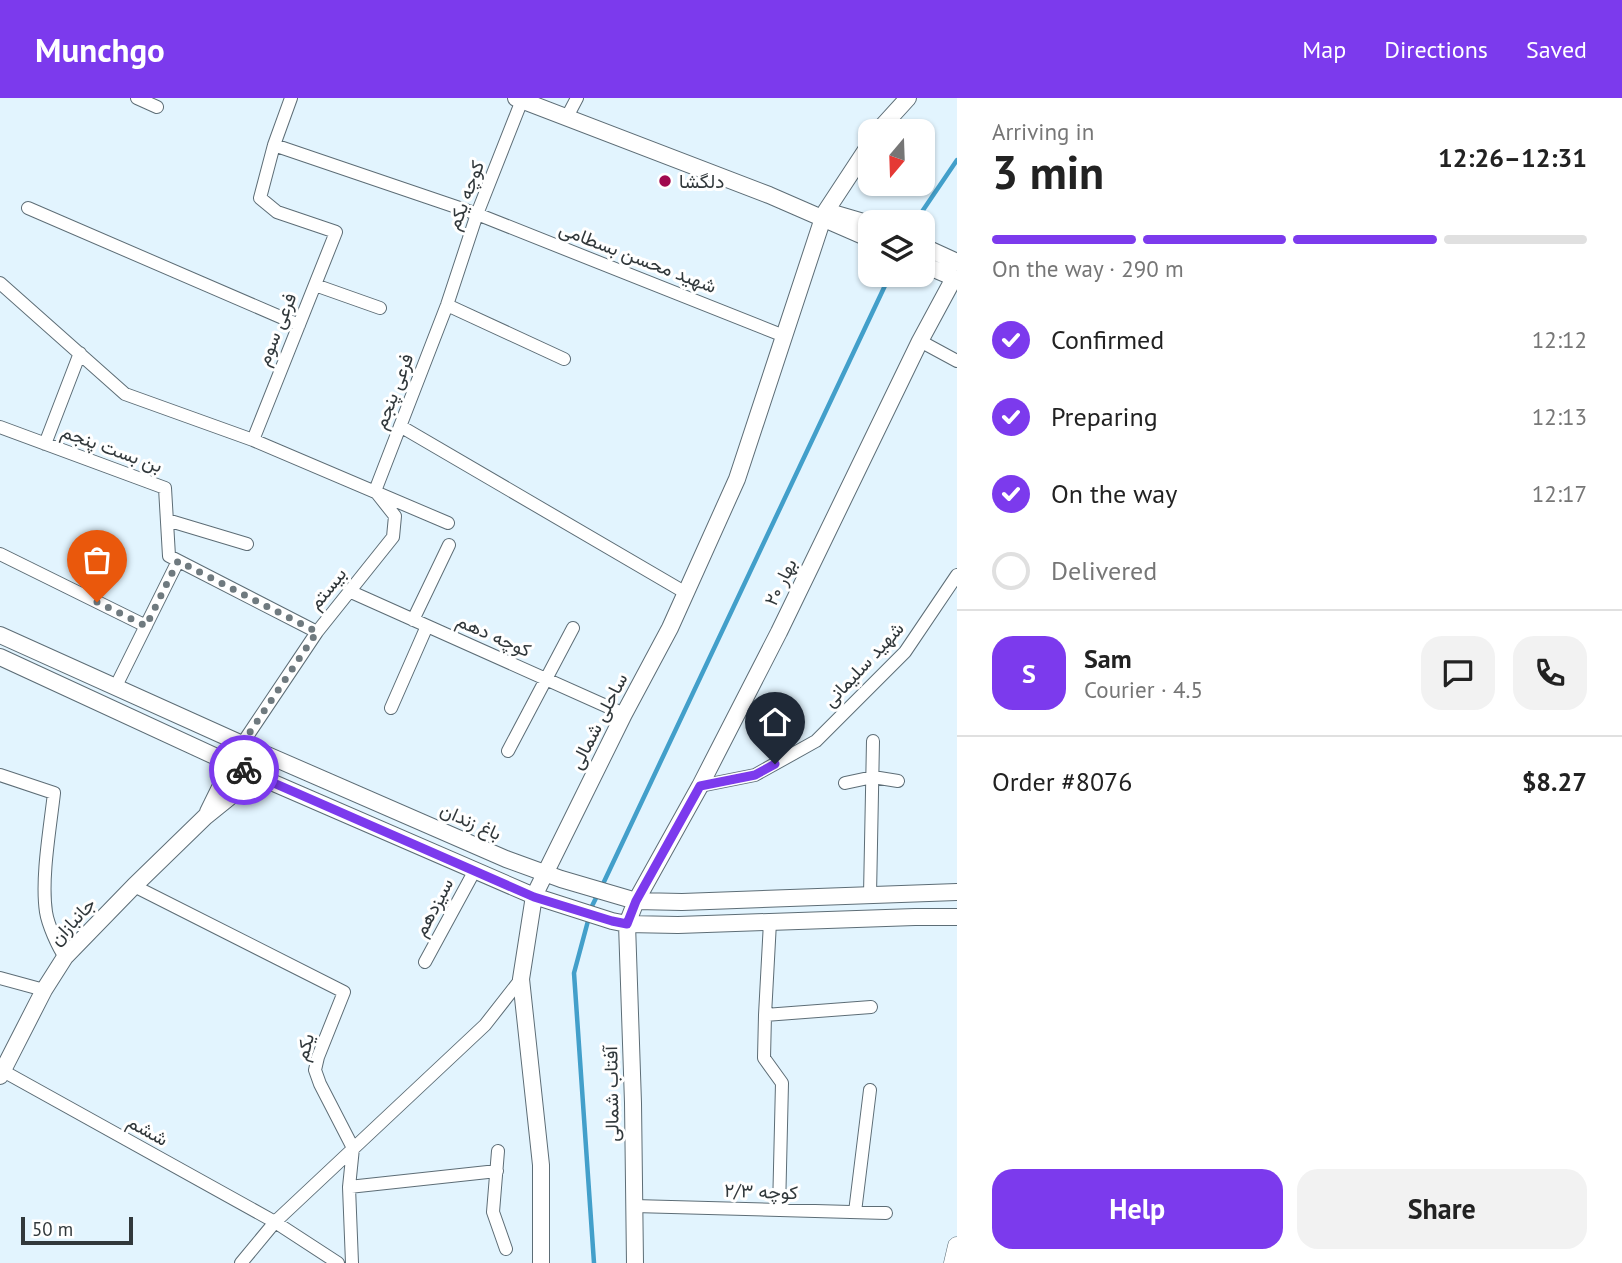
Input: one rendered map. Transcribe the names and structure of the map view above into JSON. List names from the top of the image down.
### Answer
{
  "streets": {
    "street": [
      "کوچه یکم",
      "شهید محسن بسطامی",
      "فرعی سوم",
      "فرعی پنجم",
      "بن بست پنجم",
      "بهار ۲۰",
      "بیستم",
      "کوچه دهم",
      "شهید سلیمانی",
      "ساحلی شمالی",
      "باغ زندان",
      "سیزدهم",
      "جانبازان",
      "یکم",
      "آفتاب شمالی",
      "ششم",
      "کوچه ۲/۳"
    ]
  },
  "crossings": [
    ["کوچه یکم", "شهید محسن بسطامی"],
    ["کوچه یکم", "فرعی پنجم"],
    ["شهید محسن بسطامی", "فرعی سوم"],
    ["شهید محسن بسطامی", "ساحلی شمالی"],
    ["فرعی پنجم", "بیستم"],
    ["بهار ۲۰", "شهید سلیمانی"],
    ["بهار ۲۰", "باغ زندان"],
    ["بهار ۲۰", "آفتاب شمالی"],
    ["بیستم", "کوچه دهم"],
    ["بیستم", "باغ زندان"],
    ["بیستم", "جانبازان"],
    ["کوچه دهم", "ساحلی شمالی"],
    ["ساحلی شمالی", "باغ زندان"],
    ["باغ زندان", "جانبازان"],
    ["جانبازان", "یکم"],
    ["جانبازان", "ششم"],
    ["آفتاب شمالی", "کوچه ۲/۳"]
  ],
  "places": ["دلگشا"],
  "scale_bar": "50 m",
  "north": "bottom",
  "page": {
    "header": "Munchgo",
    "nav": ["Map", "Directions", "Saved"],
    "heading": ["3 min", "Arriving in", "12:26–12:31"],
    "panel": [
      "Sam",
      "Courier · 4.5",
      "Order #8076",
      "$8.27"
    ],
    "bar": "On the way · 290 m",
    "list": [
      ["Confirmed", "12:12"],
      ["Preparing", "12:13"],
      ["On the way", "12:17"],
      "Delivered"
    ],
    "round": "S",
    "buttons": ["Help", "Share"],
    "scale": "50 m"
  }
}
